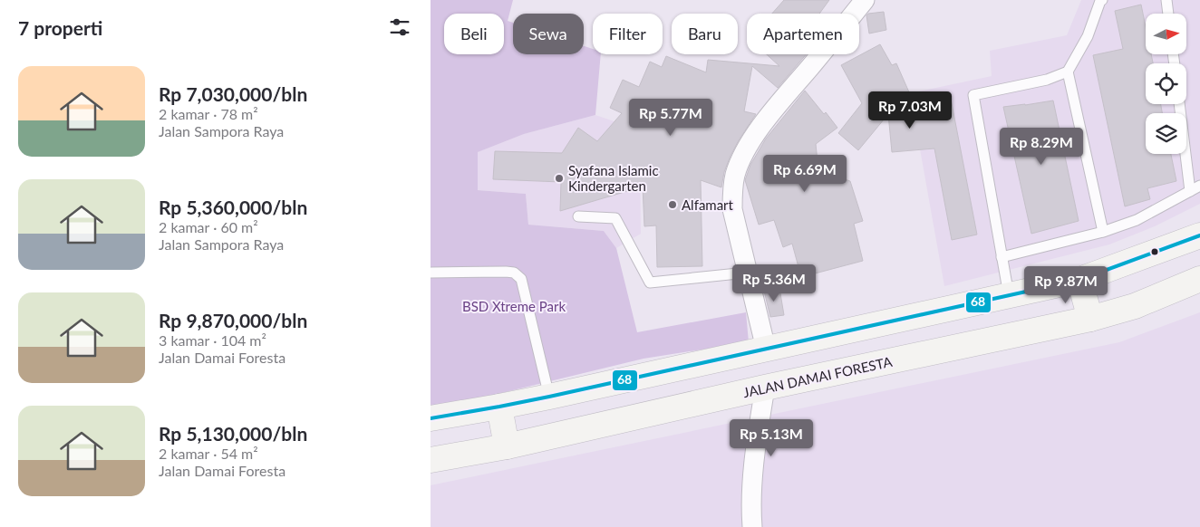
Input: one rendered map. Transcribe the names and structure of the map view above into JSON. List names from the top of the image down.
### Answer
{
  "streets": {
    "main road": ["JALAN DAMAI FORESTA"]
  },
  "parks": ["BSD Xtreme Park"],
  "places": ["Syafana Islamic Kindergarten", "Alfamart"],
  "lines": ["transit line 68"],
  "north": "right",
  "page": {
    "heading": "7 properti",
    "chip": [
      "Beli",
      "Sewa",
      "Filter",
      "Baru",
      "Apartemen"
    ],
    "list": [
      {
        "name": "Rp 7,030,000/bln",
        "note": "2 kamar · 78 m² · Jalan Sampora Raya"
      },
      {
        "name": "Rp 5,360,000/bln",
        "note": "2 kamar · 60 m² · Jalan Sampora Raya"
      },
      {
        "name": "Rp 9,870,000/bln",
        "note": "3 kamar · 104 m² · Jalan Damai Foresta"
      },
      {
        "name": "Rp 5,130,000/bln",
        "note": "2 kamar · 54 m² · Jalan Damai Foresta"
      }
    ],
    "price": [
      "Rp 7.03M",
      "Rp 5.77M",
      "Rp 8.29M",
      "Rp 6.69M",
      "Rp 5.36M",
      "Rp 9.87M",
      "Rp 5.13M"
    ]
  }
}
